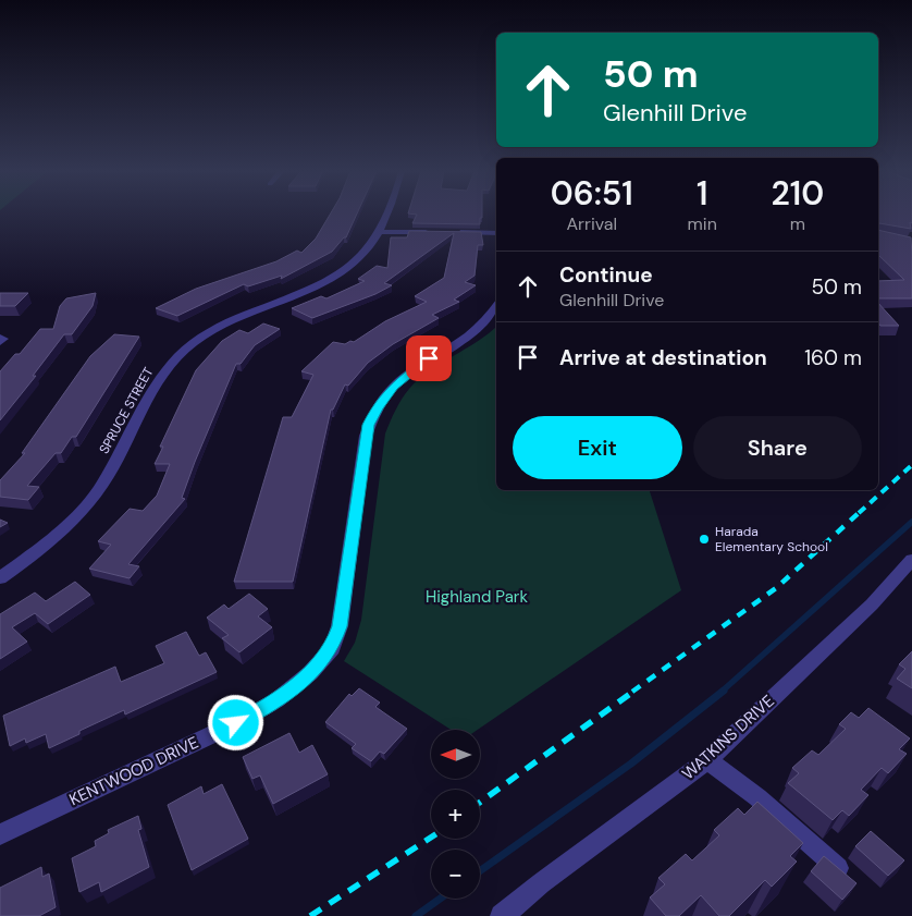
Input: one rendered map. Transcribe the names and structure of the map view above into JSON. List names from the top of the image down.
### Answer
{
  "streets": {
    "street": ["SPRUCE STREET", "WATKINS DRIVE", "KENTWOOD DRIVE"]
  },
  "parks": ["Highland Park"],
  "places": ["Harada Elementary School"],
  "north": "left",
  "page": {
    "turn": ["50 m", "Glenhill Drive"],
    "eta": [
      "06:51",
      "Arrival",
      "1",
      "min",
      "210",
      "m"
    ],
    "list": [
      {
        "name": "Continue",
        "note": "Glenhill Drive",
        "value": "50 m"
      },
      {
        "name": "Arrive at destination",
        "value": "160 m"
      }
    ],
    "buttons": ["Exit", "Share"],
    "map_buttons": ["+", "−"]
  }
}
